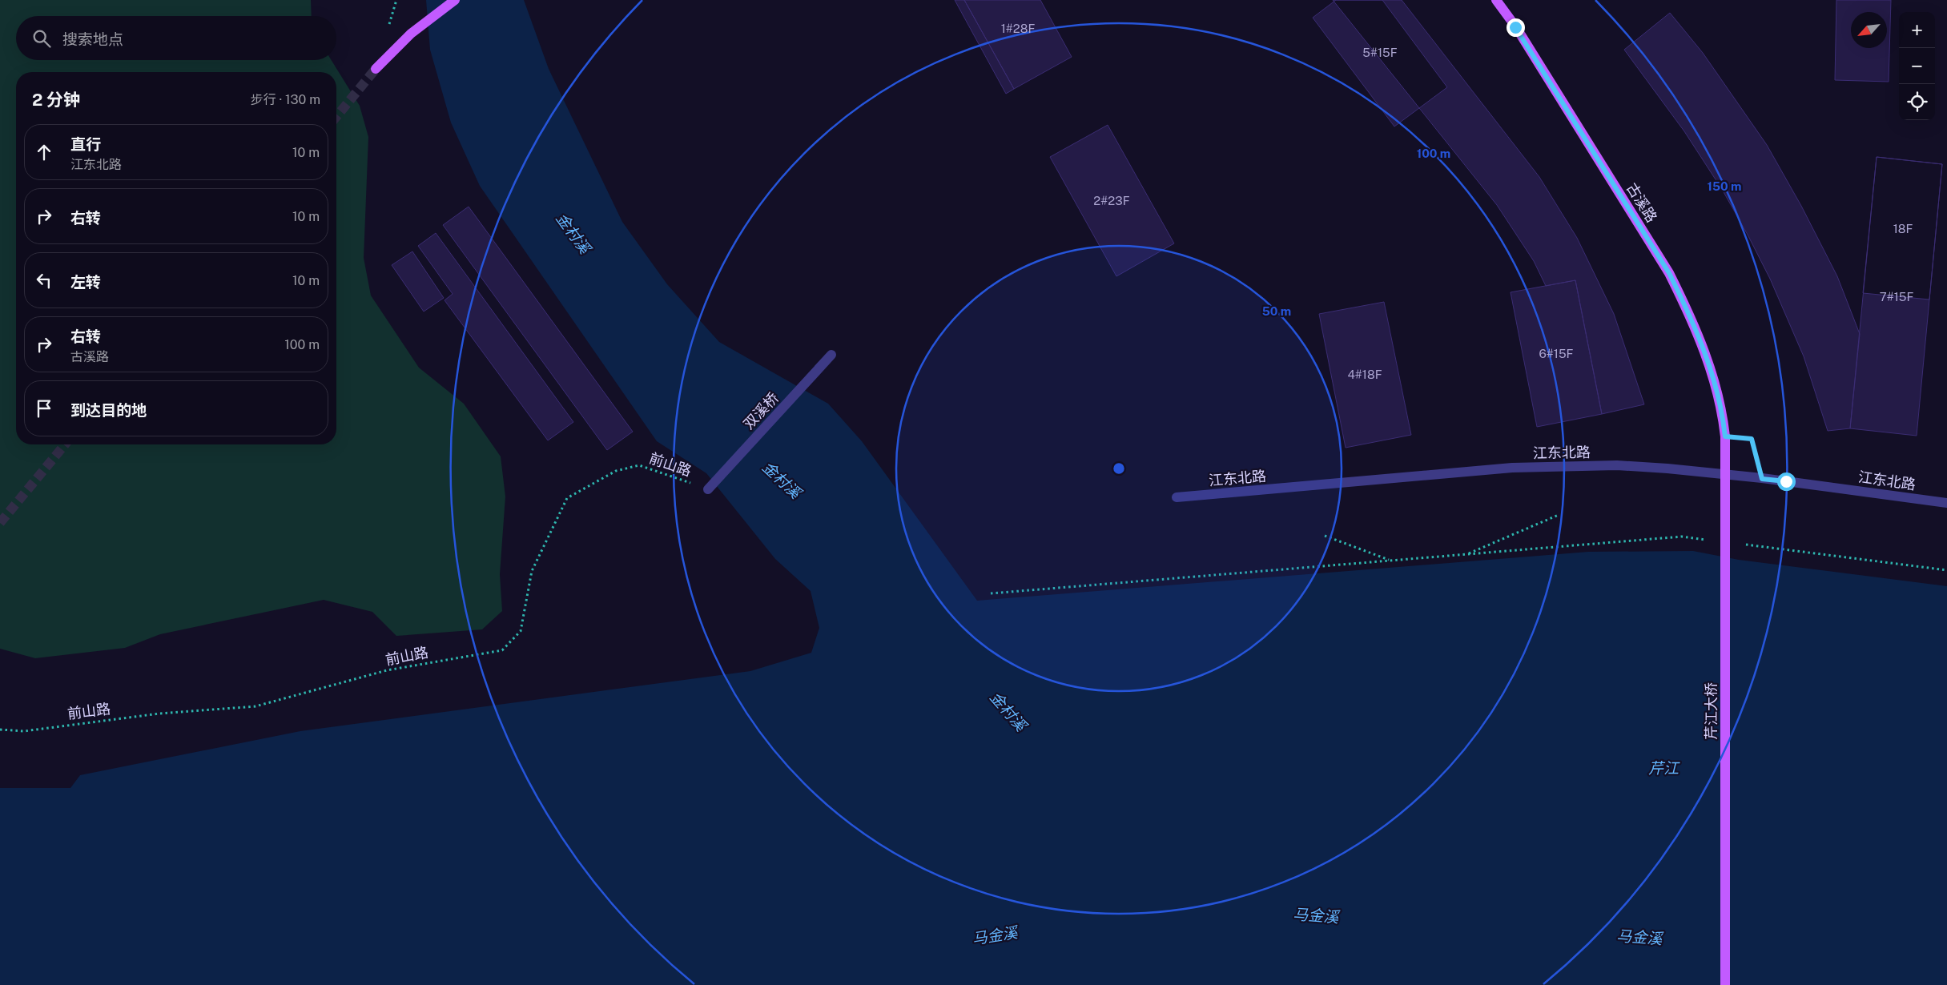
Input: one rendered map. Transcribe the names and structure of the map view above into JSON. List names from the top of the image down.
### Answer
{
  "streets": {
    "main road": ["古溪路", "芹江大桥"],
    "street": ["双溪桥", "江东北路"],
    "path": ["前山路"]
  },
  "crossings": [
    ["古溪路", "芹江大桥"],
    ["双溪桥", "前山路"]
  ],
  "water": ["金村溪", "芹江", "马金溪"],
  "house_numbers": [
    "1#28F",
    "5#15F",
    "2#23F",
    "18F",
    "7#15F",
    "6#15F",
    "4#18F"
  ],
  "north": "bottom left",
  "page": {
    "map_buttons": ["+", "−"],
    "search": "搜索地点",
    "heading": ["2 分钟", "步行 · 130 m"],
    "list": [
      ["直行", "江东北路", "10 m"],
      ["右转", "10 m"],
      ["左转", "10 m"],
      ["右转", "古溪路", "100 m"],
      "到达目的地"
    ]
  },
  "rings": ["100 m", "150 m", "50 m"]
}
